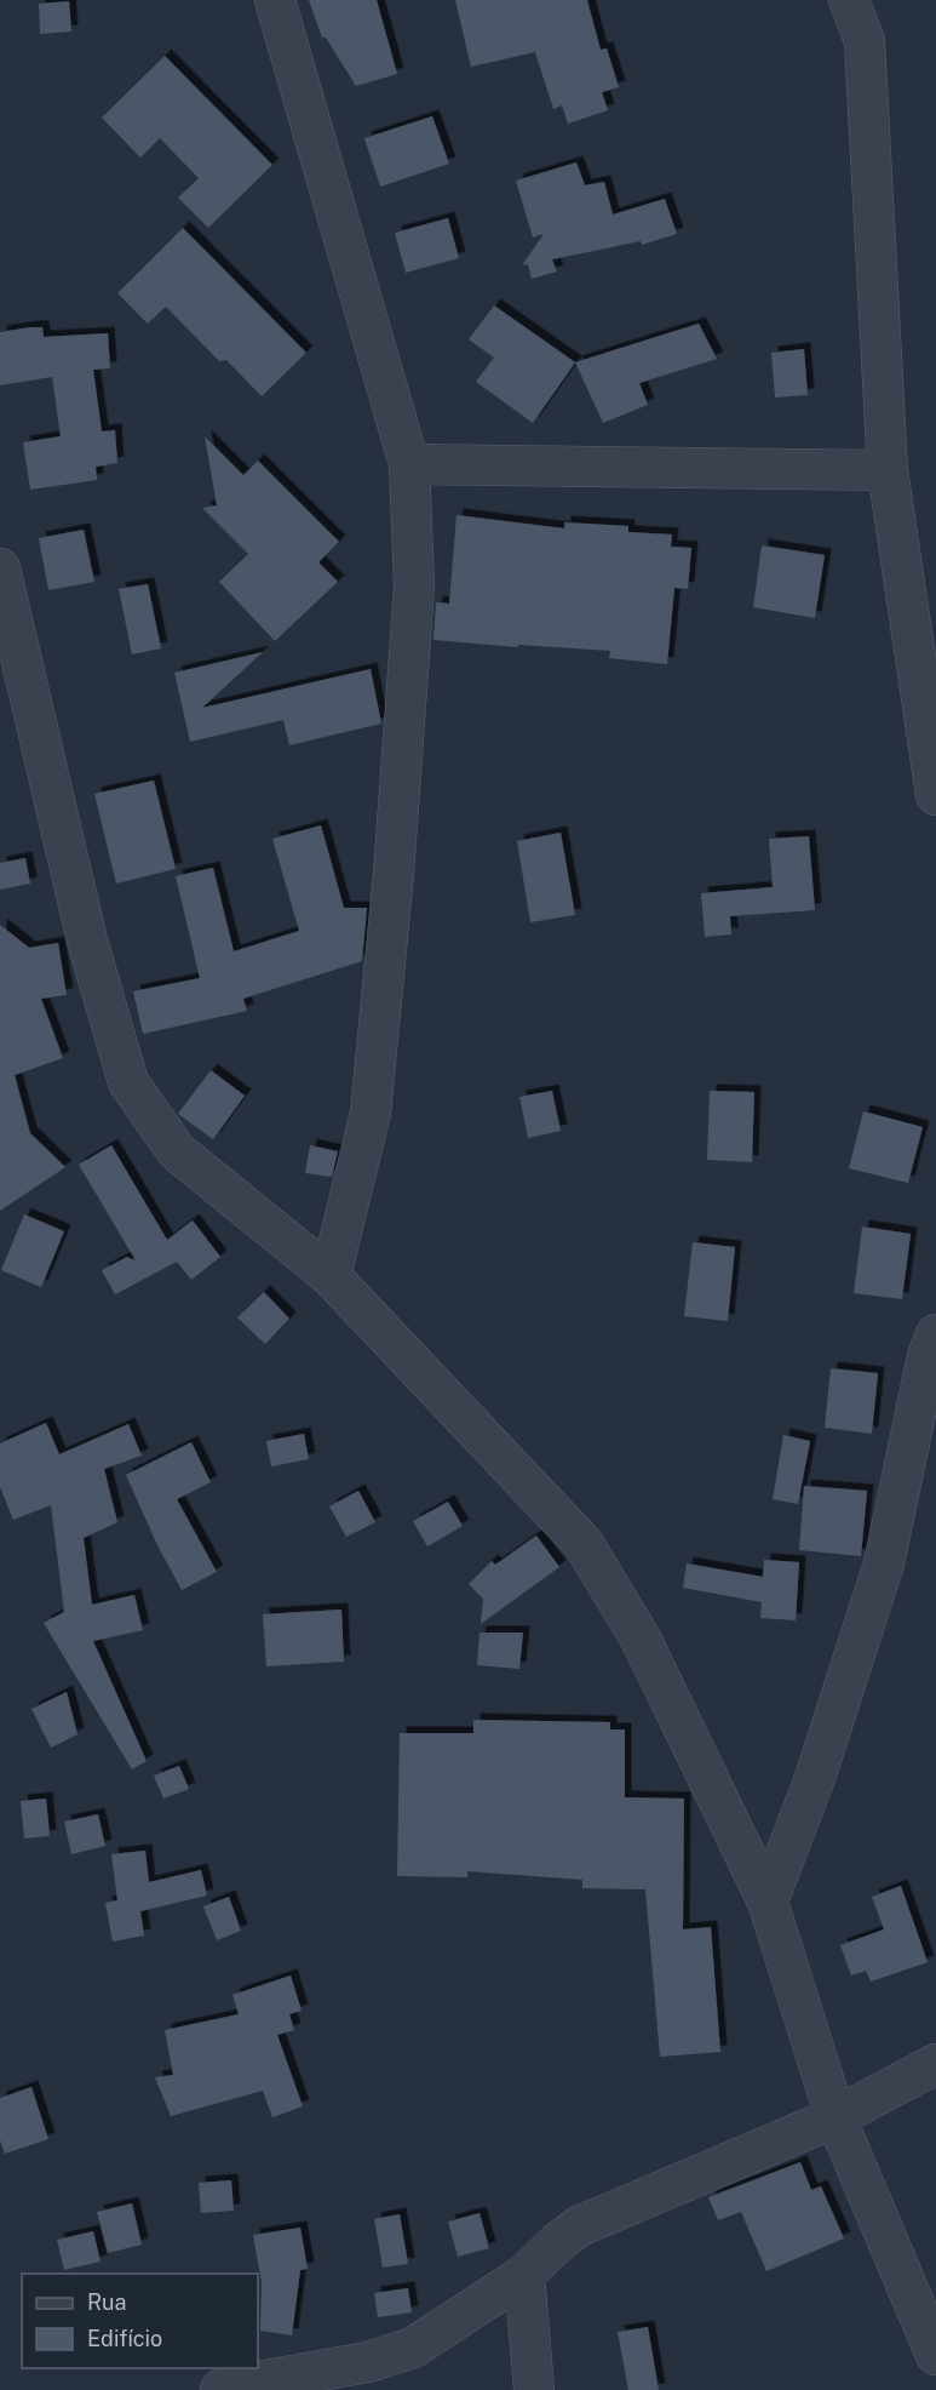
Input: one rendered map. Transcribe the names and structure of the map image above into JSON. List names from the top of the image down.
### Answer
{
  "legend": ["Rua", "Edifício"]
}
